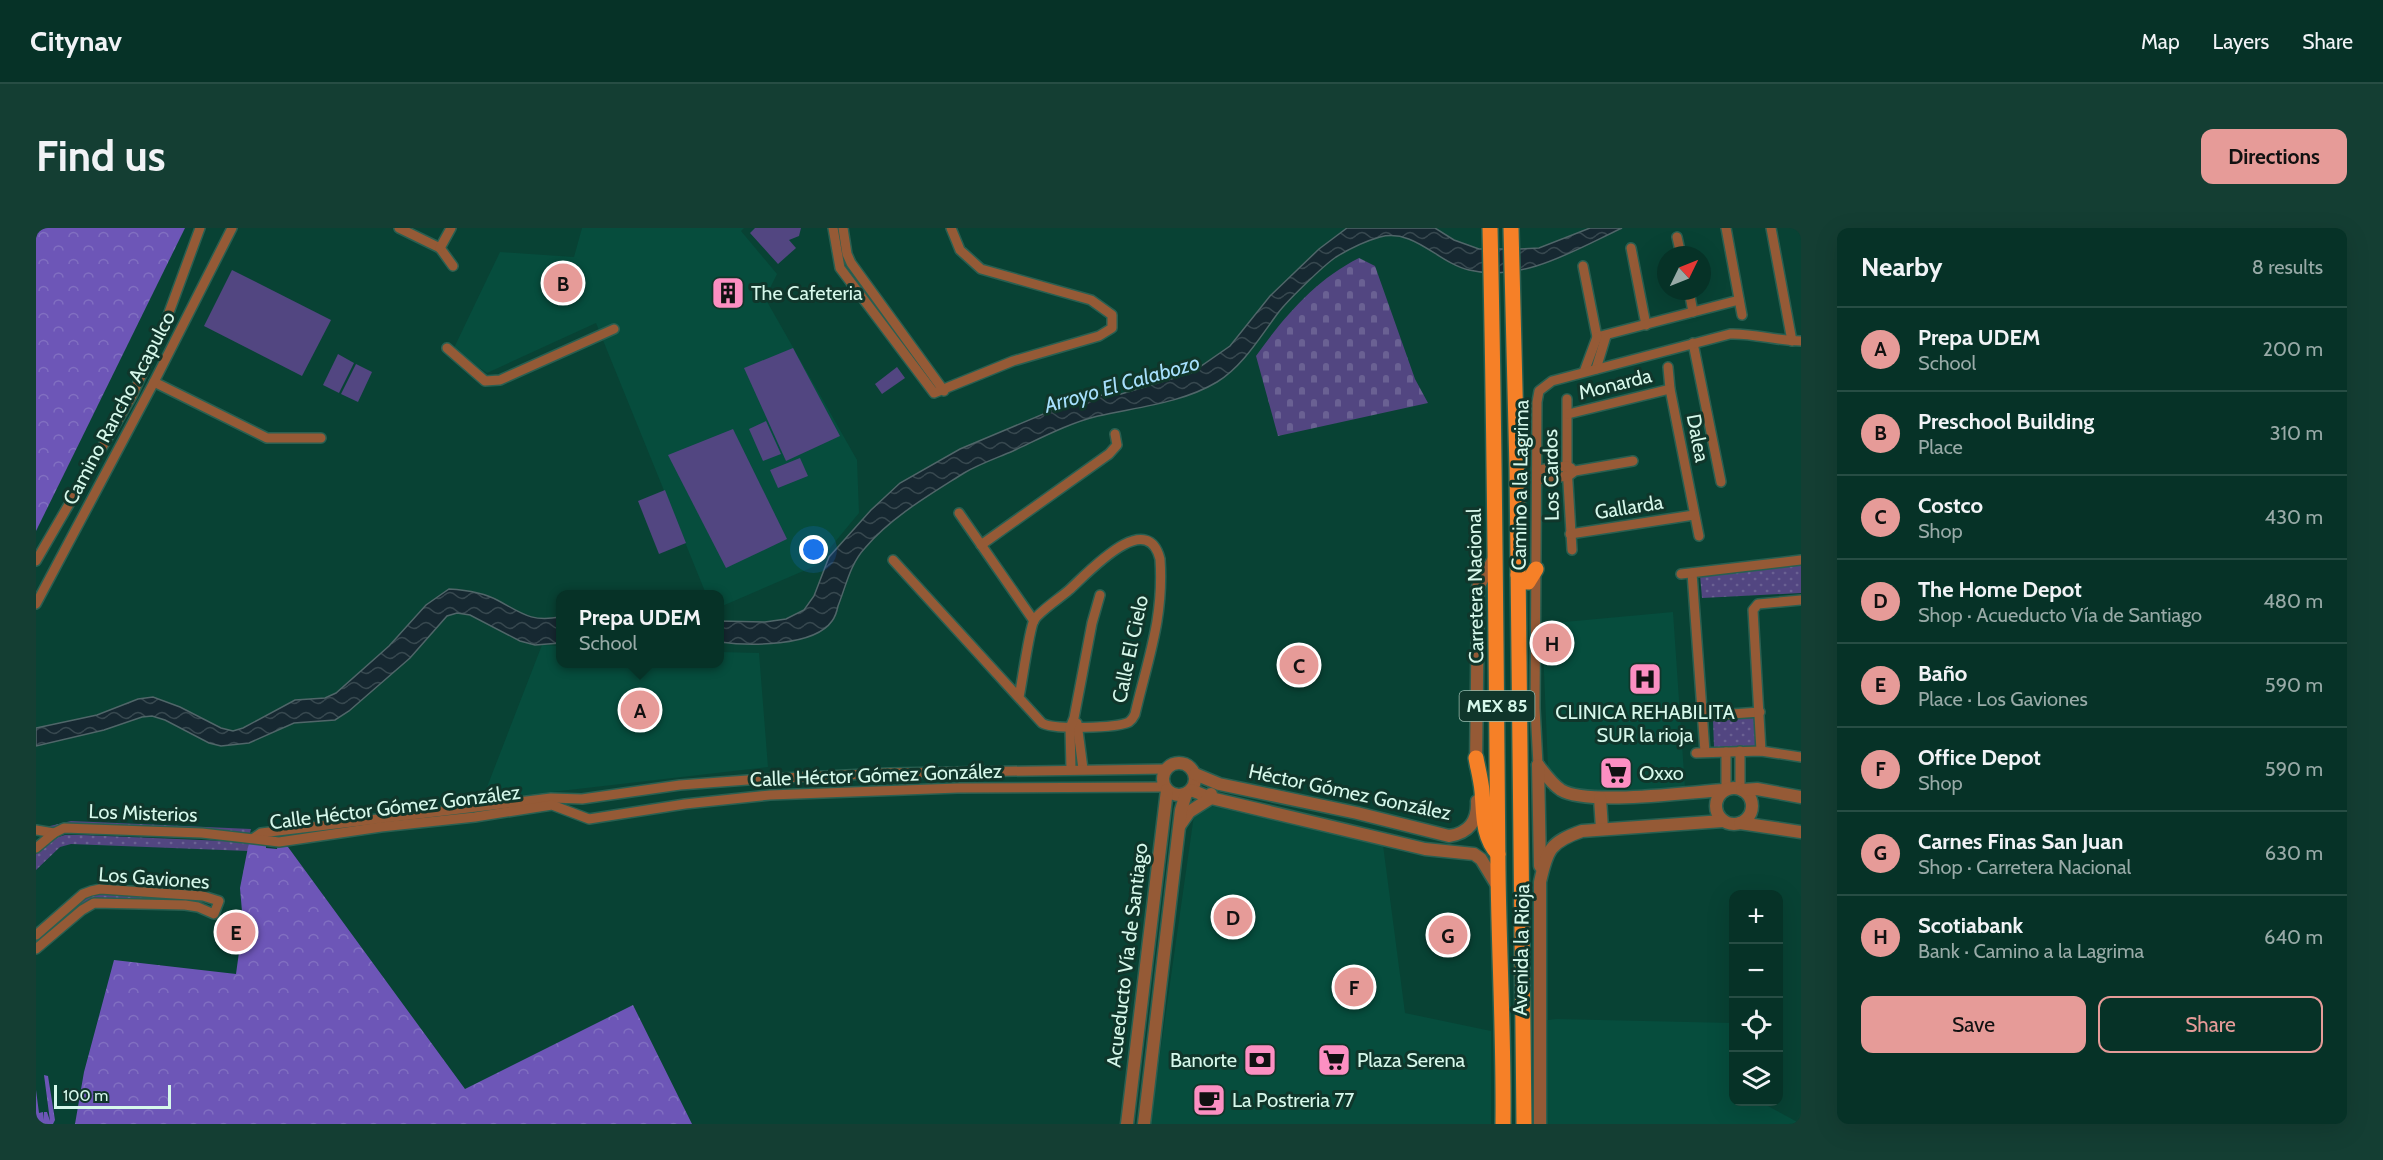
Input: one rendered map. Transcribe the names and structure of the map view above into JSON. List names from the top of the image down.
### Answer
{
  "streets": {
    "highway": ["Carretera Nacional", "MEX 85"],
    "street": [
      "Monarda",
      "Camino Rancho Acapulco",
      "Dalea",
      "Los Cardos",
      "Camino a la Lagrima",
      "Gallarda",
      "Calle El Cielo",
      "Calle Héctor Gómez González",
      "Héctor Gómez González",
      "Los Misterios",
      "Los Gaviones",
      "Avenida la Rioja",
      "Acueducto Vía de Santiago"
    ]
  },
  "crossings": [
    ["Monarda", "Dalea"],
    ["Monarda", "Los Cardos"],
    ["Dalea", "Gallarda"],
    ["Los Cardos", "Gallarda"],
    ["Carretera Nacional", "Héctor Gómez González"],
    ["Calle Héctor Gómez González", "Héctor Gómez González"],
    ["Calle Héctor Gómez González", "Los Misterios"],
    ["Calle Héctor Gómez González", "Acueducto Vía de Santiago"],
    ["Héctor Gómez González", "Acueducto Vía de Santiago"]
  ],
  "water": ["Arroyo El Calabozo"],
  "places": {
    "building": ["The Cafeteria"],
    "hospital": ["CLINICA REHABILITA SUR la rioja"],
    "supermarket": ["Oxxo", "Plaza Serena"],
    "bank": ["Banorte"],
    "cafe": ["La Postreria 77"]
  },
  "scale_bar": "100 m",
  "north": "top right",
  "page": {
    "header": "Citynav",
    "nav": ["Map", "Layers", "Share"],
    "buttons": [
      "Directions",
      ["Save", "Share"]
    ],
    "title": "Find us",
    "heading": ["Nearby", "8 results"],
    "pins": [
      "B",
      "H",
      "C",
      "A",
      "D",
      "E",
      "G",
      "F"
    ],
    "list": [
      {
        "mark": "A",
        "name": "Prepa UDEM",
        "note": "School",
        "value": "200 m"
      },
      {
        "mark": "B",
        "name": "Preschool Building",
        "note": "Place",
        "value": "310 m"
      },
      {
        "mark": "C",
        "name": "Costco",
        "note": "Shop",
        "value": "430 m"
      },
      {
        "mark": "D",
        "name": "The Home Depot",
        "note": "Shop · Acueducto Vía de Santiago",
        "value": "480 m"
      },
      {
        "mark": "E",
        "name": "Baño",
        "note": "Place · Los Gaviones",
        "value": "590 m"
      },
      {
        "mark": "F",
        "name": "Office Depot",
        "note": "Shop",
        "value": "590 m"
      },
      {
        "mark": "G",
        "name": "Carnes Finas San Juan",
        "note": "Shop · Carretera Nacional",
        "value": "630 m"
      },
      {
        "mark": "H",
        "name": "Scotiabank",
        "note": "Bank · Camino a la Lagrima",
        "value": "640 m"
      }
    ],
    "popup": ["Prepa UDEM", "School"],
    "map_buttons": ["+", "−"],
    "scale": "100 m"
  }
}
